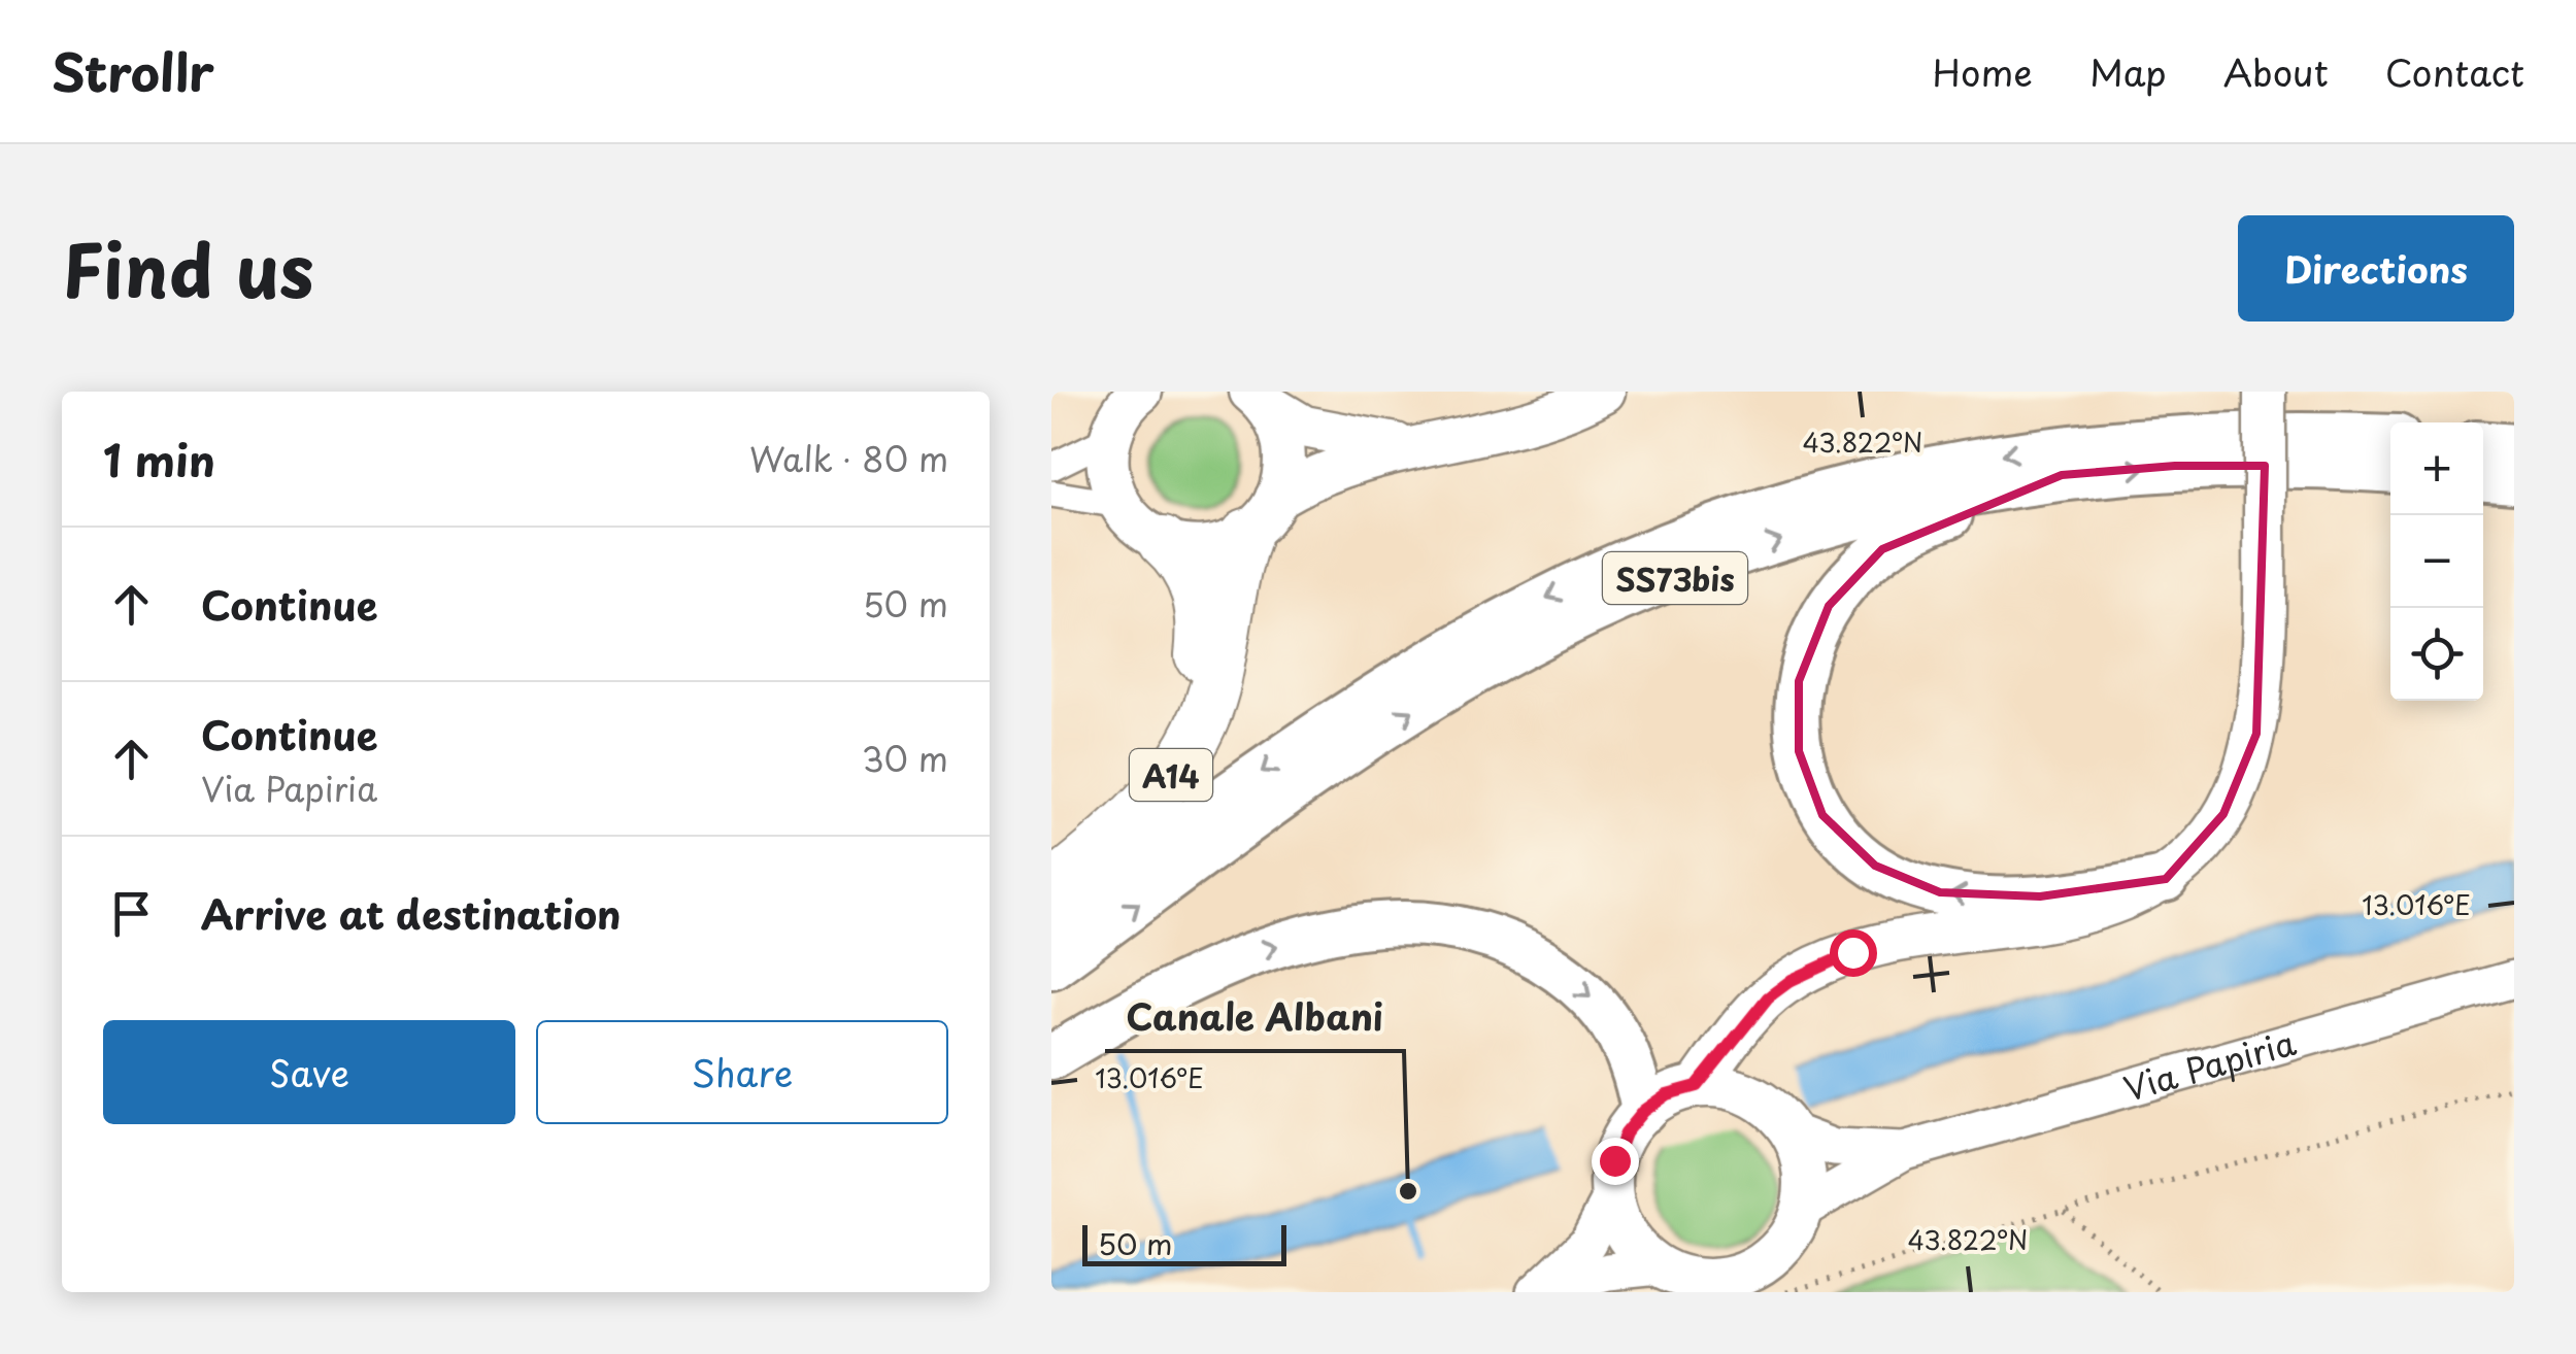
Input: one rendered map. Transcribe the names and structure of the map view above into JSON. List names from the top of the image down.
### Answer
{
  "streets": {
    "highway": ["SS73bis", "A14"],
    "main road": ["Via Papiria"]
  },
  "places": ["Canale Albani"],
  "scale_bar": "50 m",
  "page": {
    "header": "Strollr",
    "nav": [
      "Home",
      "Map",
      "About",
      "Contact"
    ],
    "title": "Find us",
    "buttons": [
      "Directions",
      ["Save", "Share"]
    ],
    "heading": ["1 min", "Walk · 80 m"],
    "map_buttons": ["+", "−"],
    "list": [
      ["Continue", "50 m"],
      ["Continue", "Via Papiria", "30 m"],
      "Arrive at destination"
    ],
    "scale": "50 m"
  },
  "coordinates": ["43.822°N", "13.016°E"]
}
